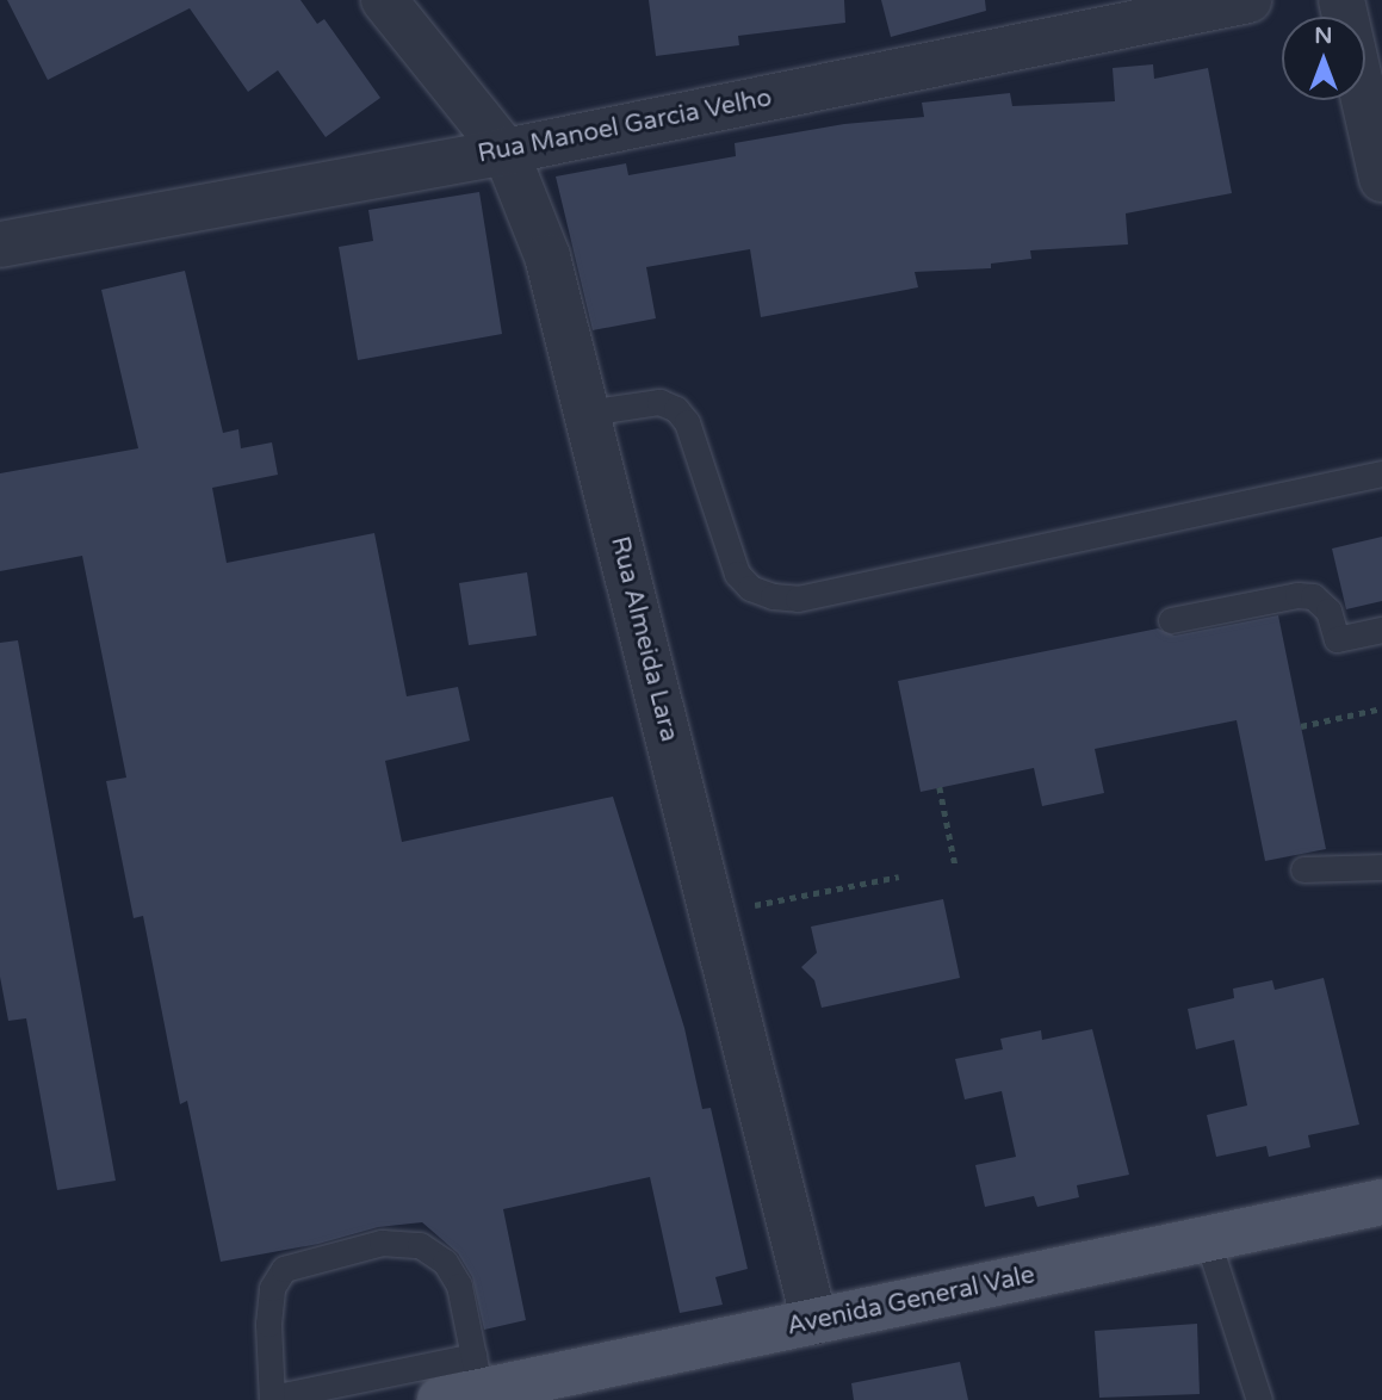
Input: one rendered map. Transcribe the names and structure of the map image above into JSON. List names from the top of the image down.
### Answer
{
  "streets": {
    "main road": ["Avenida General Vale"],
    "street": ["Rua Manoel Garcia Velho", "Rua Almeida Lara"]
  },
  "crossings": [
    ["Rua Manoel Garcia Velho", "Rua Almeida Lara"],
    ["Rua Almeida Lara", "Avenida General Vale"]
  ],
  "north": "top"
}
